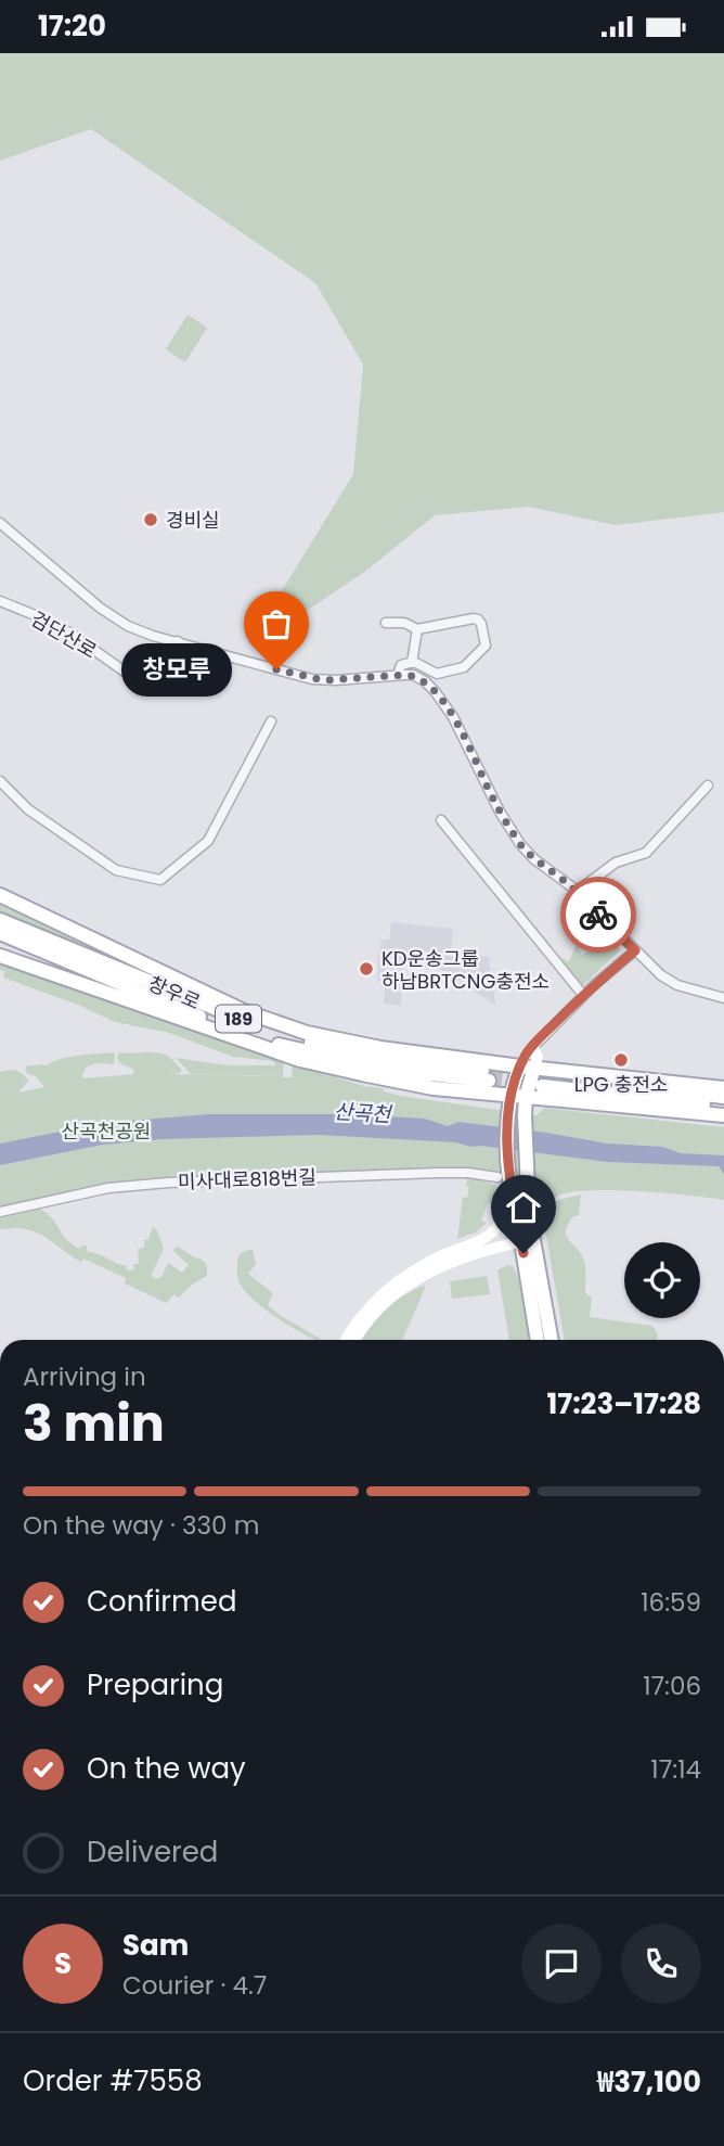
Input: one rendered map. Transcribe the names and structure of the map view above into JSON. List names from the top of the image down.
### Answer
{
  "streets": {
    "main road": ["창우로", "189"],
    "street": ["검단산로", "미사대로818번길"]
  },
  "water": ["산곡천"],
  "parks": ["산곡천공원"],
  "places": [
    "경비실",
    "창모루",
    "KD운송그룹 하남BRTCNG충전소",
    "LPG 충전소"
  ],
  "page": {
    "status": "17:20",
    "bubble": "창모루",
    "heading": ["3 min", "Arriving in", "17:23–17:28"],
    "panel": [
      "Sam",
      "Courier · 4.7",
      "Order #7558",
      "₩37,100"
    ],
    "bar": "On the way · 330 m",
    "list": [
      ["Confirmed", "16:59"],
      ["Preparing", "17:06"],
      ["On the way", "17:14"],
      "Delivered"
    ],
    "round": "S"
  }
}
